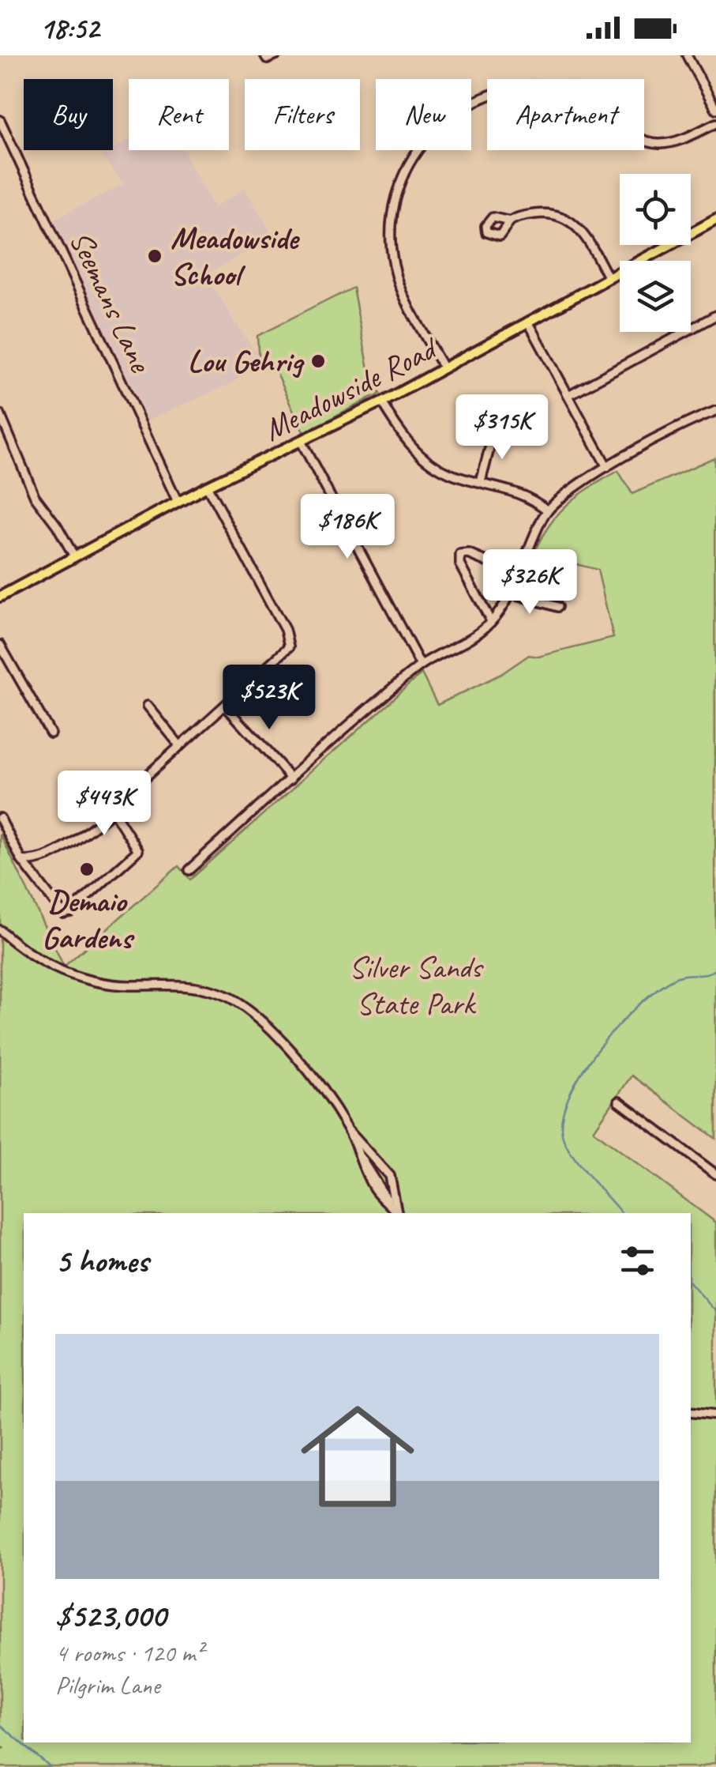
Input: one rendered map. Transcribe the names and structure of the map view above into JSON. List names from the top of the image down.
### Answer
{
  "streets": {
    "main road": ["Meadowside Road"],
    "street": ["Seemans Lane"]
  },
  "crossings": [
    ["Seemans Lane", "Meadowside Road"]
  ],
  "parks": ["Silver Sands State Park"],
  "places": ["Meadowside School", "Lou Gehrig", "Demaio Gardens"],
  "page": {
    "status": "18:52",
    "chip": [
      "Buy",
      "Rent",
      "Filters",
      "New",
      "Apartment"
    ],
    "price": [
      "$315K",
      "$186K",
      "$326K",
      "$523K",
      "$443K"
    ],
    "heading": "5 homes",
    "list": [
      {
        "name": "$523,000",
        "note": "4 rooms · 120 m² · Pilgrim Lane"
      }
    ]
  }
}
